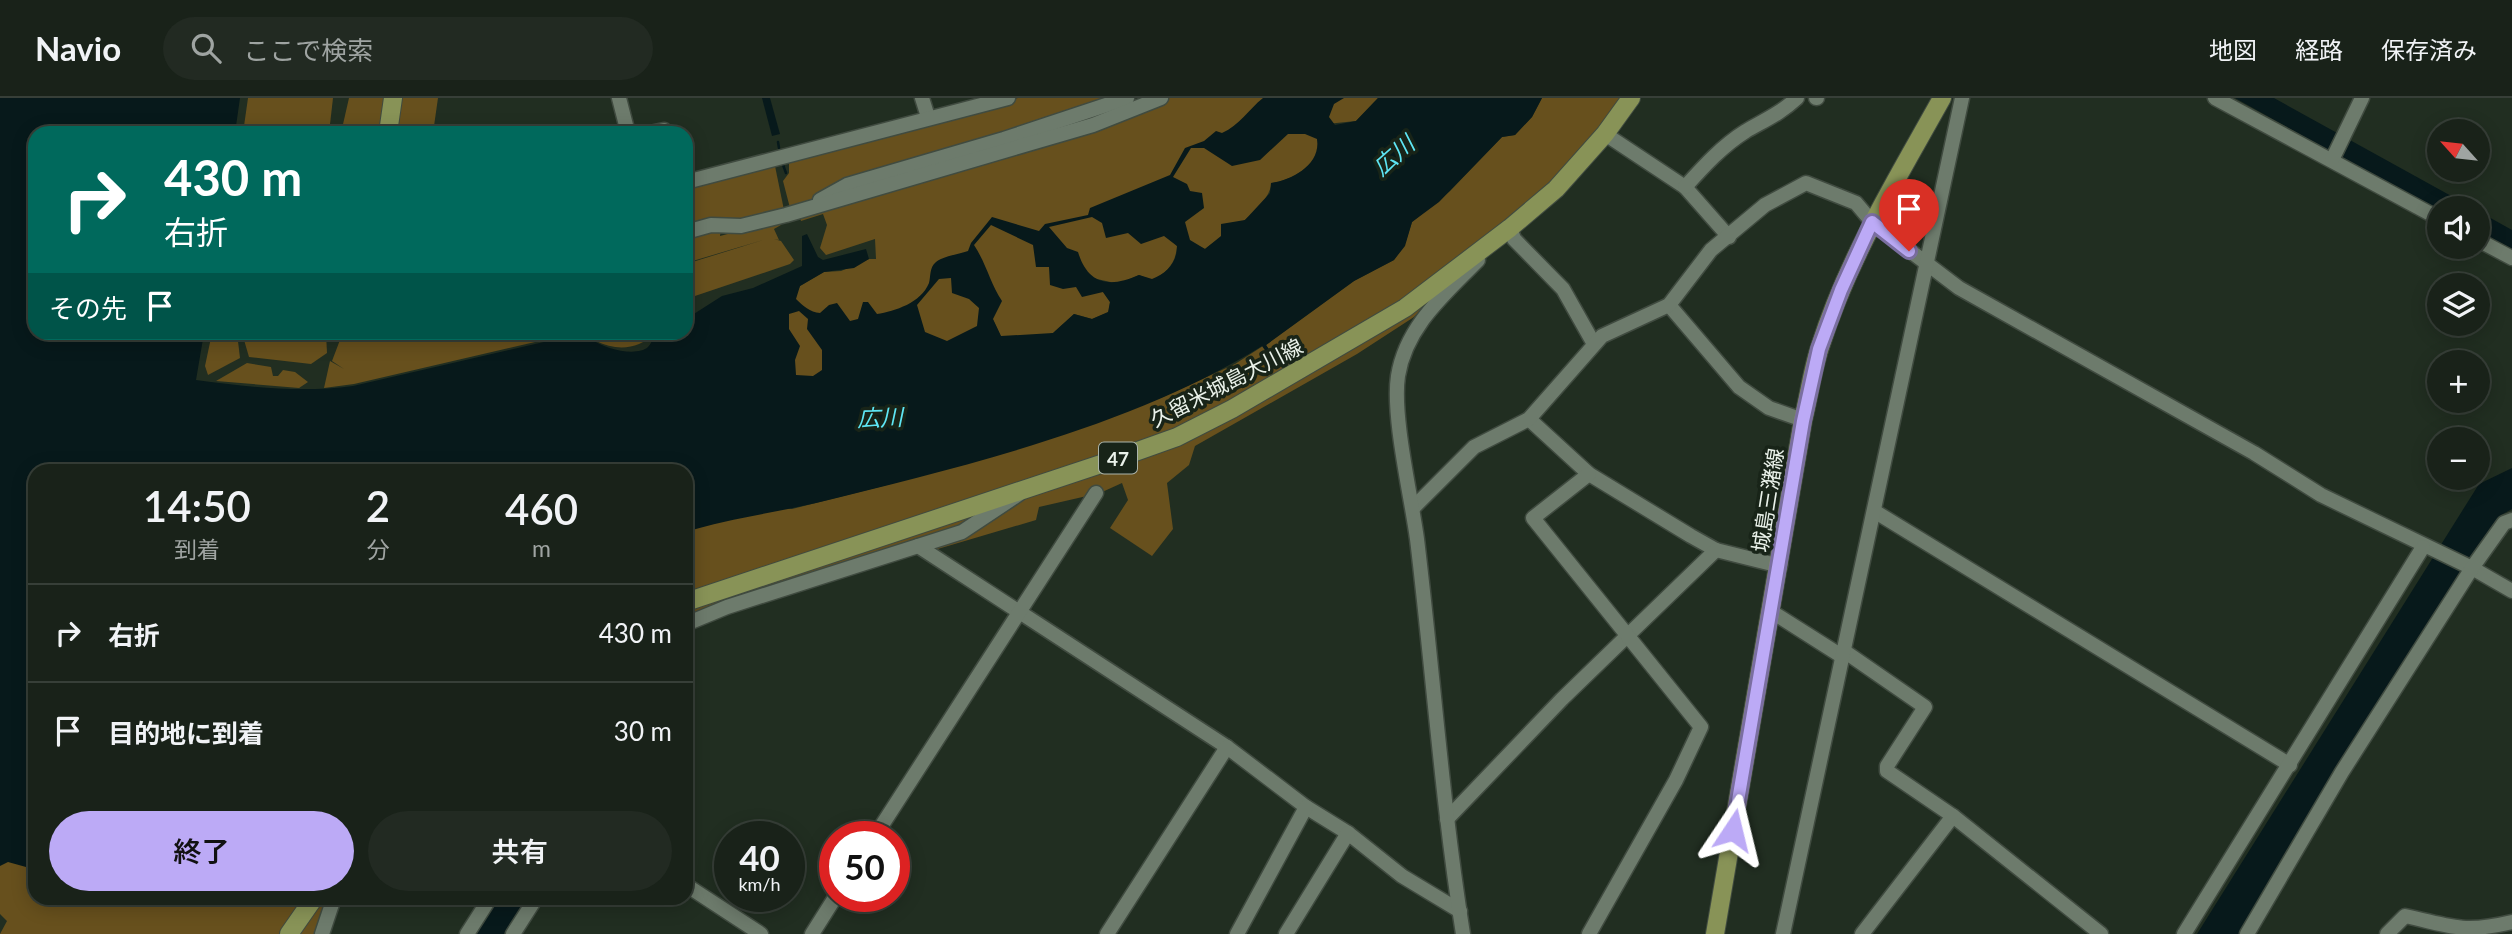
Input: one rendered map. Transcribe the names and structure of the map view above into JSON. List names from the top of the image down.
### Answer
{
  "streets": {
    "main road": ["久留米城島大川線", "47", "城島三潴線"]
  },
  "water": ["広川"],
  "north": "top left",
  "page": {
    "header": "Navio",
    "search": "ここで検索",
    "nav": ["地図", "経路", "保存済み"],
    "map_buttons": ["+", "−"],
    "turn": ["430 m", "右折"],
    "then": "その先",
    "eta": [
      "14:50",
      "到着",
      "2",
      "分",
      "460",
      "m"
    ],
    "list": [
      {
        "name": "右折",
        "value": "430 m"
      },
      {
        "name": "目的地に到着",
        "value": "30 m"
      }
    ],
    "buttons": ["終了", "共有"],
    "speed": "40 km/h",
    "limit": "50"
  }
}
